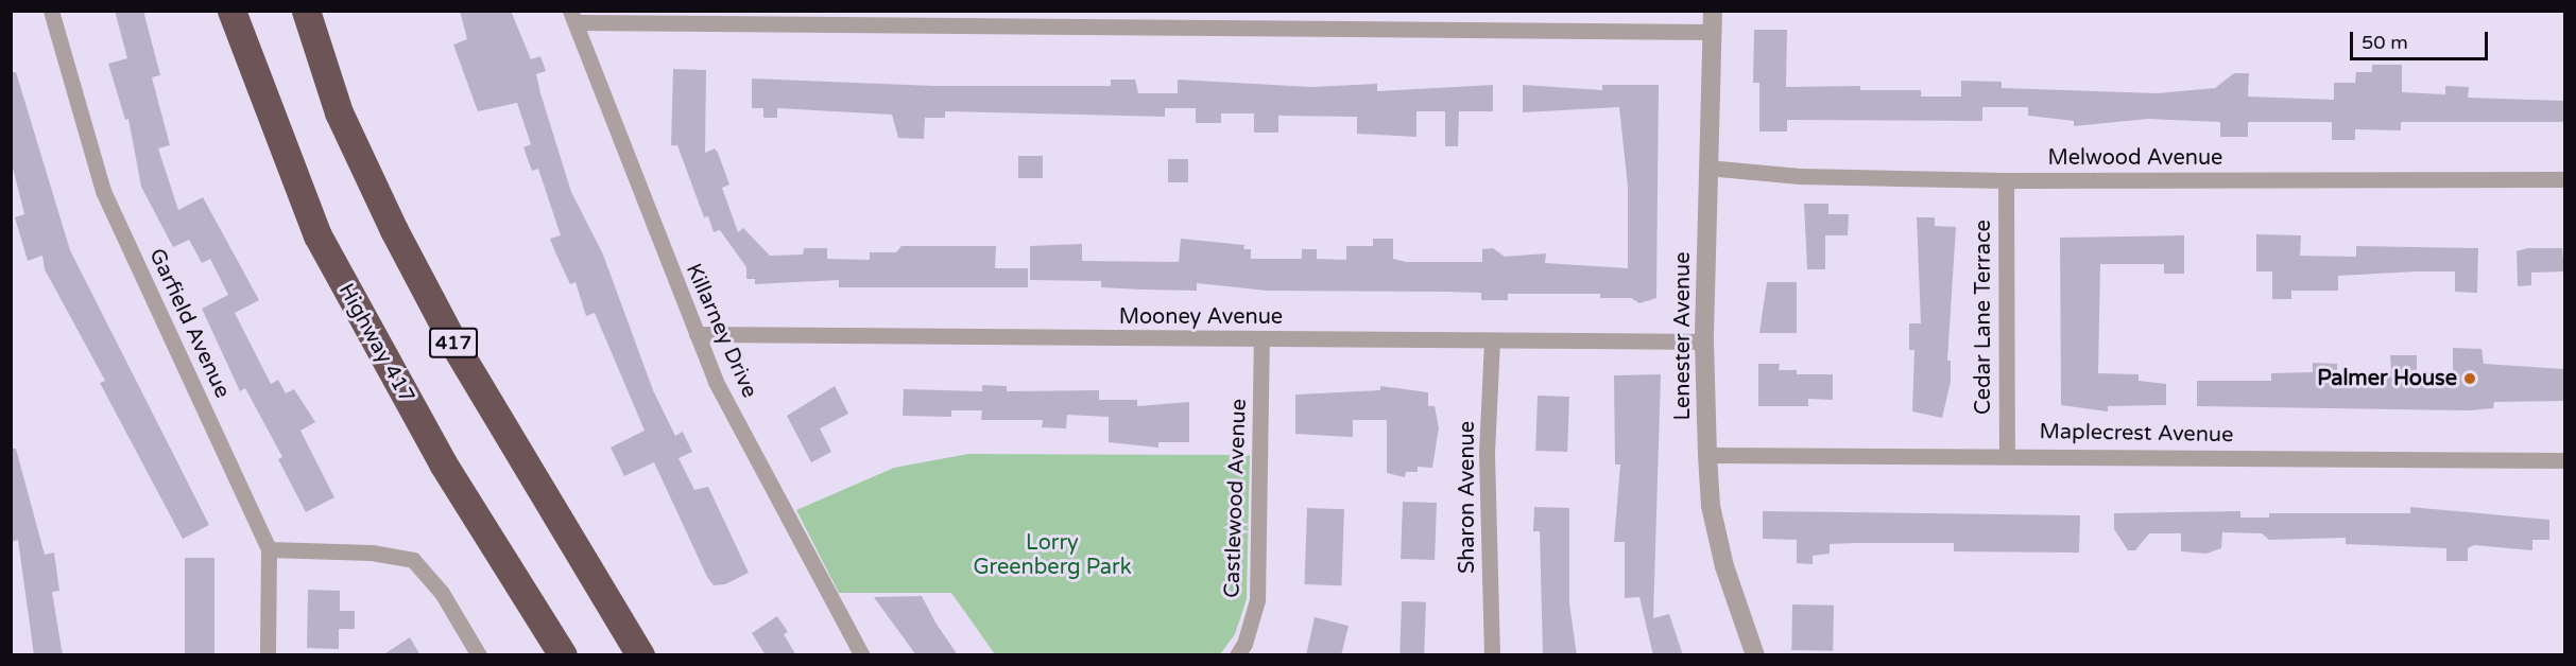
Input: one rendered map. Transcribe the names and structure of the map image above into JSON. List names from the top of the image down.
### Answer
{
  "streets": {
    "highway": ["417", "Highway 417"],
    "street": [
      "Melwood Avenue",
      "Mooney Avenue",
      "Cedar Lane Terrace",
      "Garfield Avenue",
      "Killarney Drive",
      "Lenester Avenue",
      "Maplecrest Avenue",
      "Sharon Avenue",
      "Castlewood Avenue"
    ]
  },
  "crossings": [
    ["Melwood Avenue", "Cedar Lane Terrace"],
    ["Melwood Avenue", "Lenester Avenue"],
    ["Mooney Avenue", "Killarney Drive"],
    ["Mooney Avenue", "Lenester Avenue"],
    ["Mooney Avenue", "Sharon Avenue"],
    ["Mooney Avenue", "Castlewood Avenue"],
    ["Cedar Lane Terrace", "Maplecrest Avenue"],
    ["Lenester Avenue", "Maplecrest Avenue"]
  ],
  "parks": ["Lorry Greenberg Park"],
  "places": ["Palmer House"],
  "scale_bar": "50 m"
}
